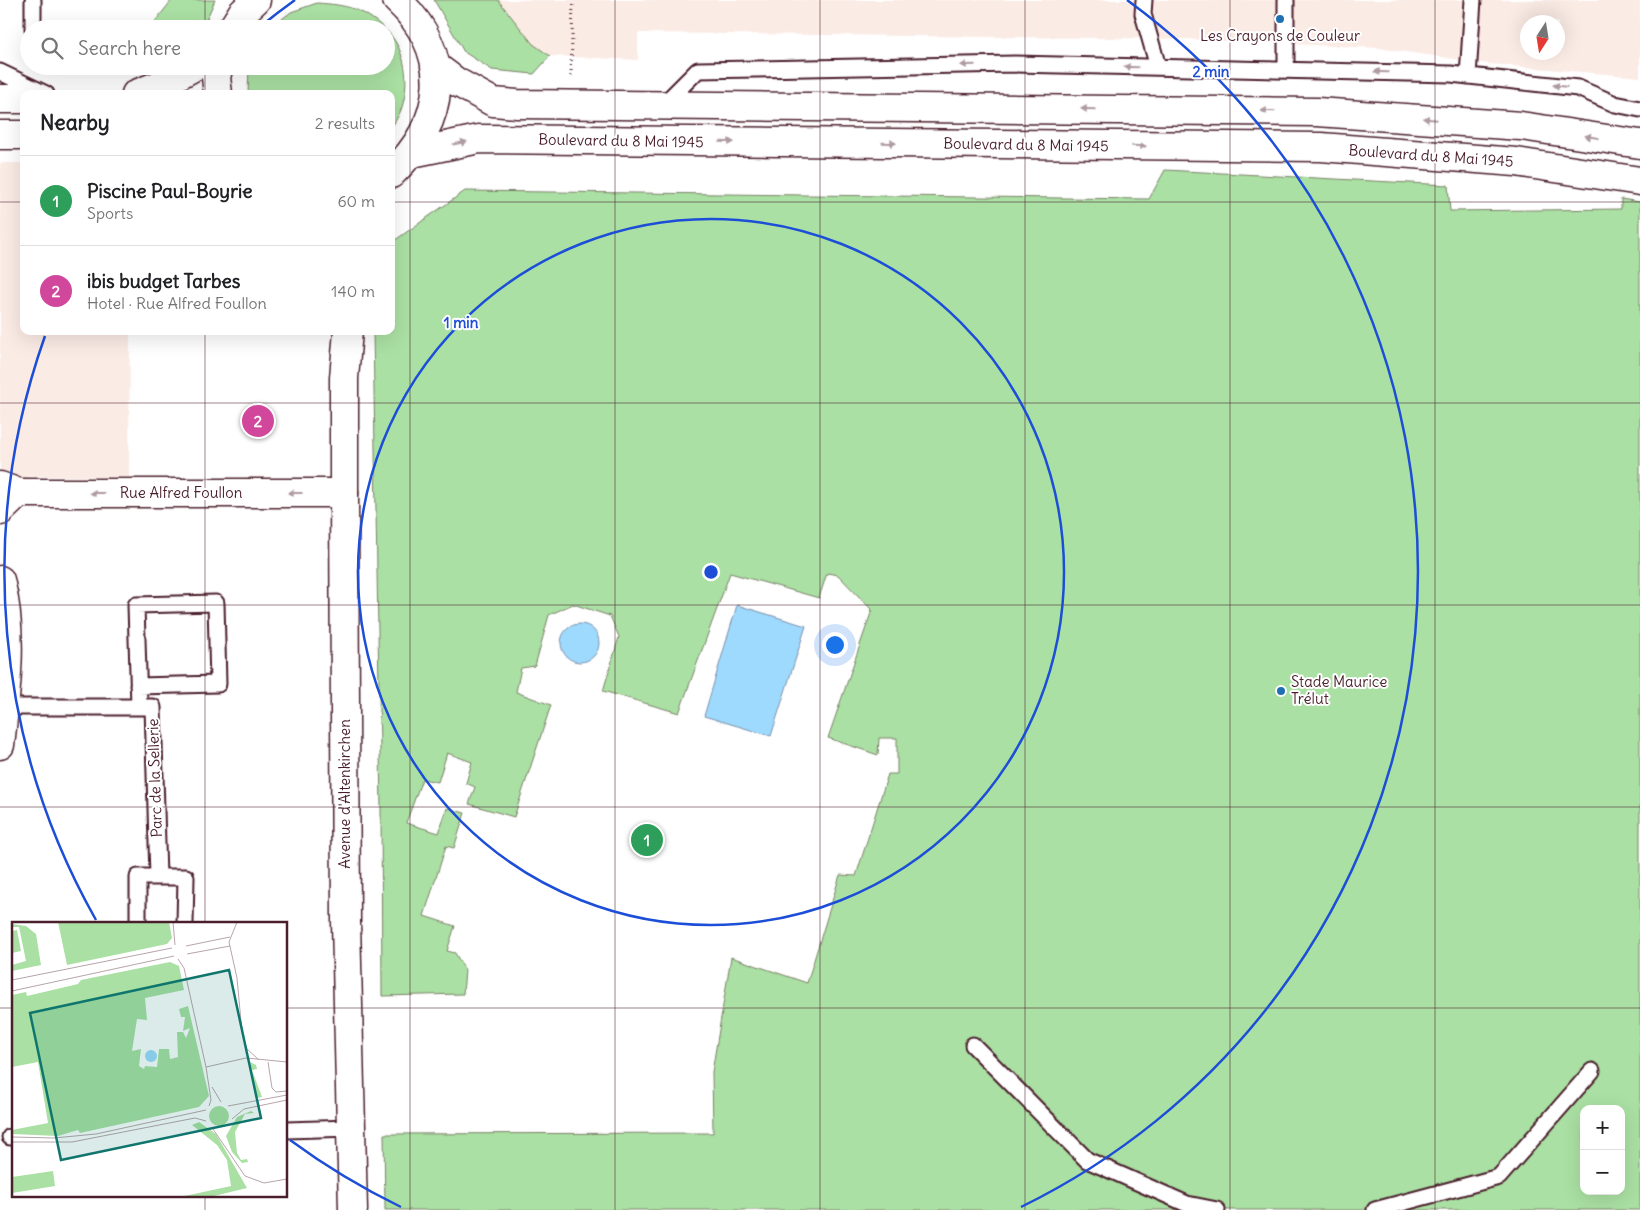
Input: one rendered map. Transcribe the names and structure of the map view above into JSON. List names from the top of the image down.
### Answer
{
  "streets": {
    "main road": ["Boulevard du 8 Mai 1945", "Rue Alfred Foullon", "Avenue d'Altenkirchen"],
    "lane": ["Parc de la Sellerie"]
  },
  "crossings": [
    ["Rue Alfred Foullon", "Avenue d'Altenkirchen"]
  ],
  "one_way": ["Rue Alfred Foullon"],
  "places": ["Les Crayons de Couleur", "Stade Maurice Trélut"],
  "north": "bottom",
  "page": {
    "search": "Search here",
    "heading": ["Nearby", "2 results"],
    "list": [
      {
        "mark": "1",
        "name": "Piscine Paul-Boyrie",
        "note": "Sports",
        "value": "60 m"
      },
      {
        "mark": "2",
        "name": "ibis budget Tarbes",
        "note": "Hotel · Rue Alfred Foullon",
        "value": "140 m"
      }
    ],
    "pins": ["2", "1"],
    "map_buttons": ["+", "−"]
  },
  "rings": ["2 min", "1 min"]
}
